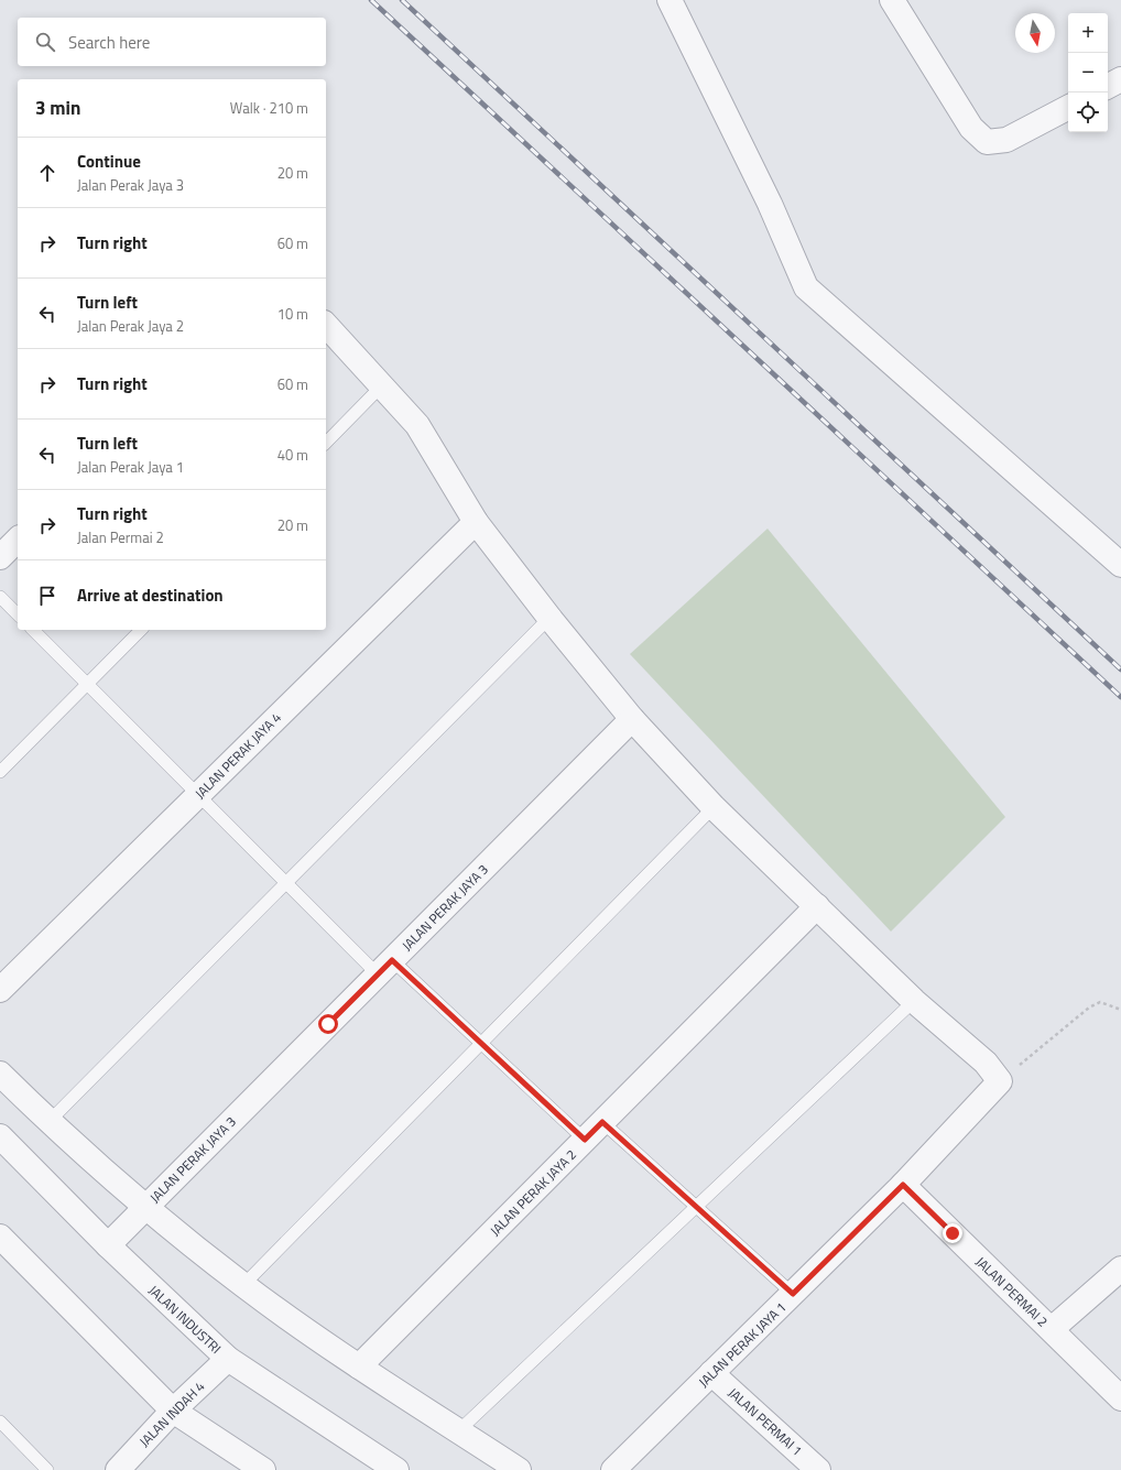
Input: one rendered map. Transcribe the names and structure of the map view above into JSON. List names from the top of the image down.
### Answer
{
  "streets": {
    "street": [
      "JALAN PERAK JAYA 4",
      "JALAN PERAK JAYA 3",
      "JALAN PERAK JAYA 2",
      "JALAN PERMAI 2",
      "JALAN INDUSTRI",
      "JALAN PERAK JAYA 1",
      "JALAN INDAH 4",
      "JALAN PERMAI 1"
    ]
  },
  "crossings": [
    ["JALAN PERAK JAYA 3", "JALAN INDUSTRI"],
    ["JALAN PERMAI 2", "JALAN PERAK JAYA 1"],
    ["JALAN INDUSTRI", "JALAN INDAH 4"],
    ["JALAN PERAK JAYA 1", "JALAN PERMAI 1"]
  ],
  "north": "bottom",
  "page": {
    "map_buttons": ["+", "−"],
    "search": "Search here",
    "heading": ["3 min", "Walk · 210 m"],
    "list": [
      ["Continue", "Jalan Perak Jaya 3", "20 m"],
      ["Turn right", "60 m"],
      ["Turn left", "Jalan Perak Jaya 2", "10 m"],
      ["Turn right", "60 m"],
      ["Turn left", "Jalan Perak Jaya 1", "40 m"],
      ["Turn right", "Jalan Permai 2", "20 m"],
      "Arrive at destination"
    ]
  }
}
